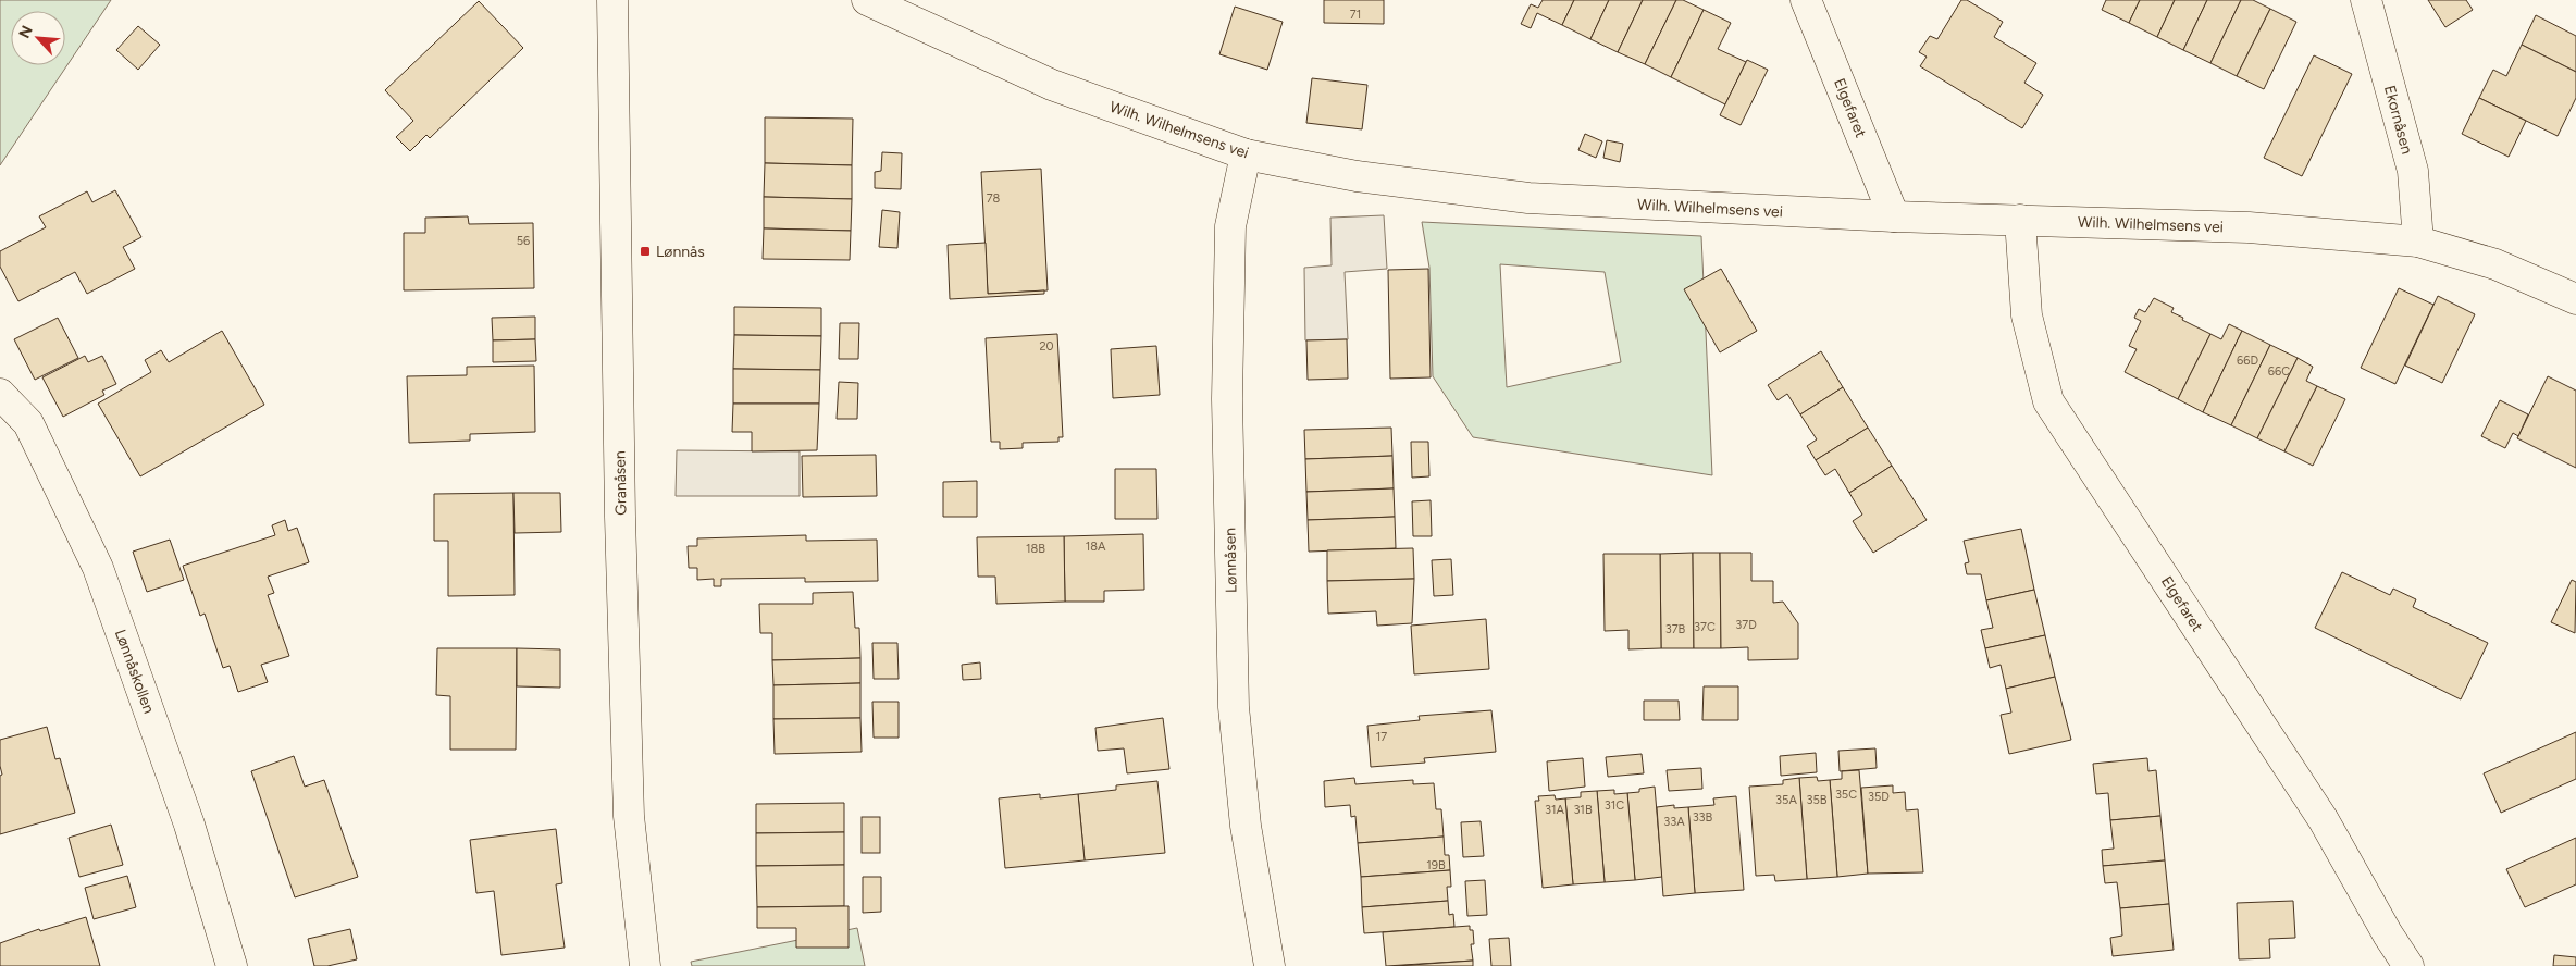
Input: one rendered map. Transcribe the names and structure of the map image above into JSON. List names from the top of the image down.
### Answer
{
  "streets": {
    "street": [
      "Elgefaret",
      "Ekornåsen",
      "Wilh. Wilhelmsens vei",
      "Granåsen",
      "Lønnåsen",
      "Lønnåskollen"
    ]
  },
  "crossings": [
    ["Elgefaret", "Wilh. Wilhelmsens vei"],
    ["Ekornåsen", "Wilh. Wilhelmsens vei"],
    ["Wilh. Wilhelmsens vei", "Lønnåsen"]
  ],
  "places": {
    "transit": ["Lønnås"]
  },
  "house_numbers": [
    "71",
    "78",
    "56",
    "20",
    "66D",
    "66C",
    "18A",
    "18B",
    "37D",
    "37C",
    "37B",
    "17",
    "35C",
    "35D",
    "35A",
    "35B",
    "31C",
    "31A",
    "31B",
    "33B",
    "33A",
    "19B"
  ],
  "north": "top left"
}
